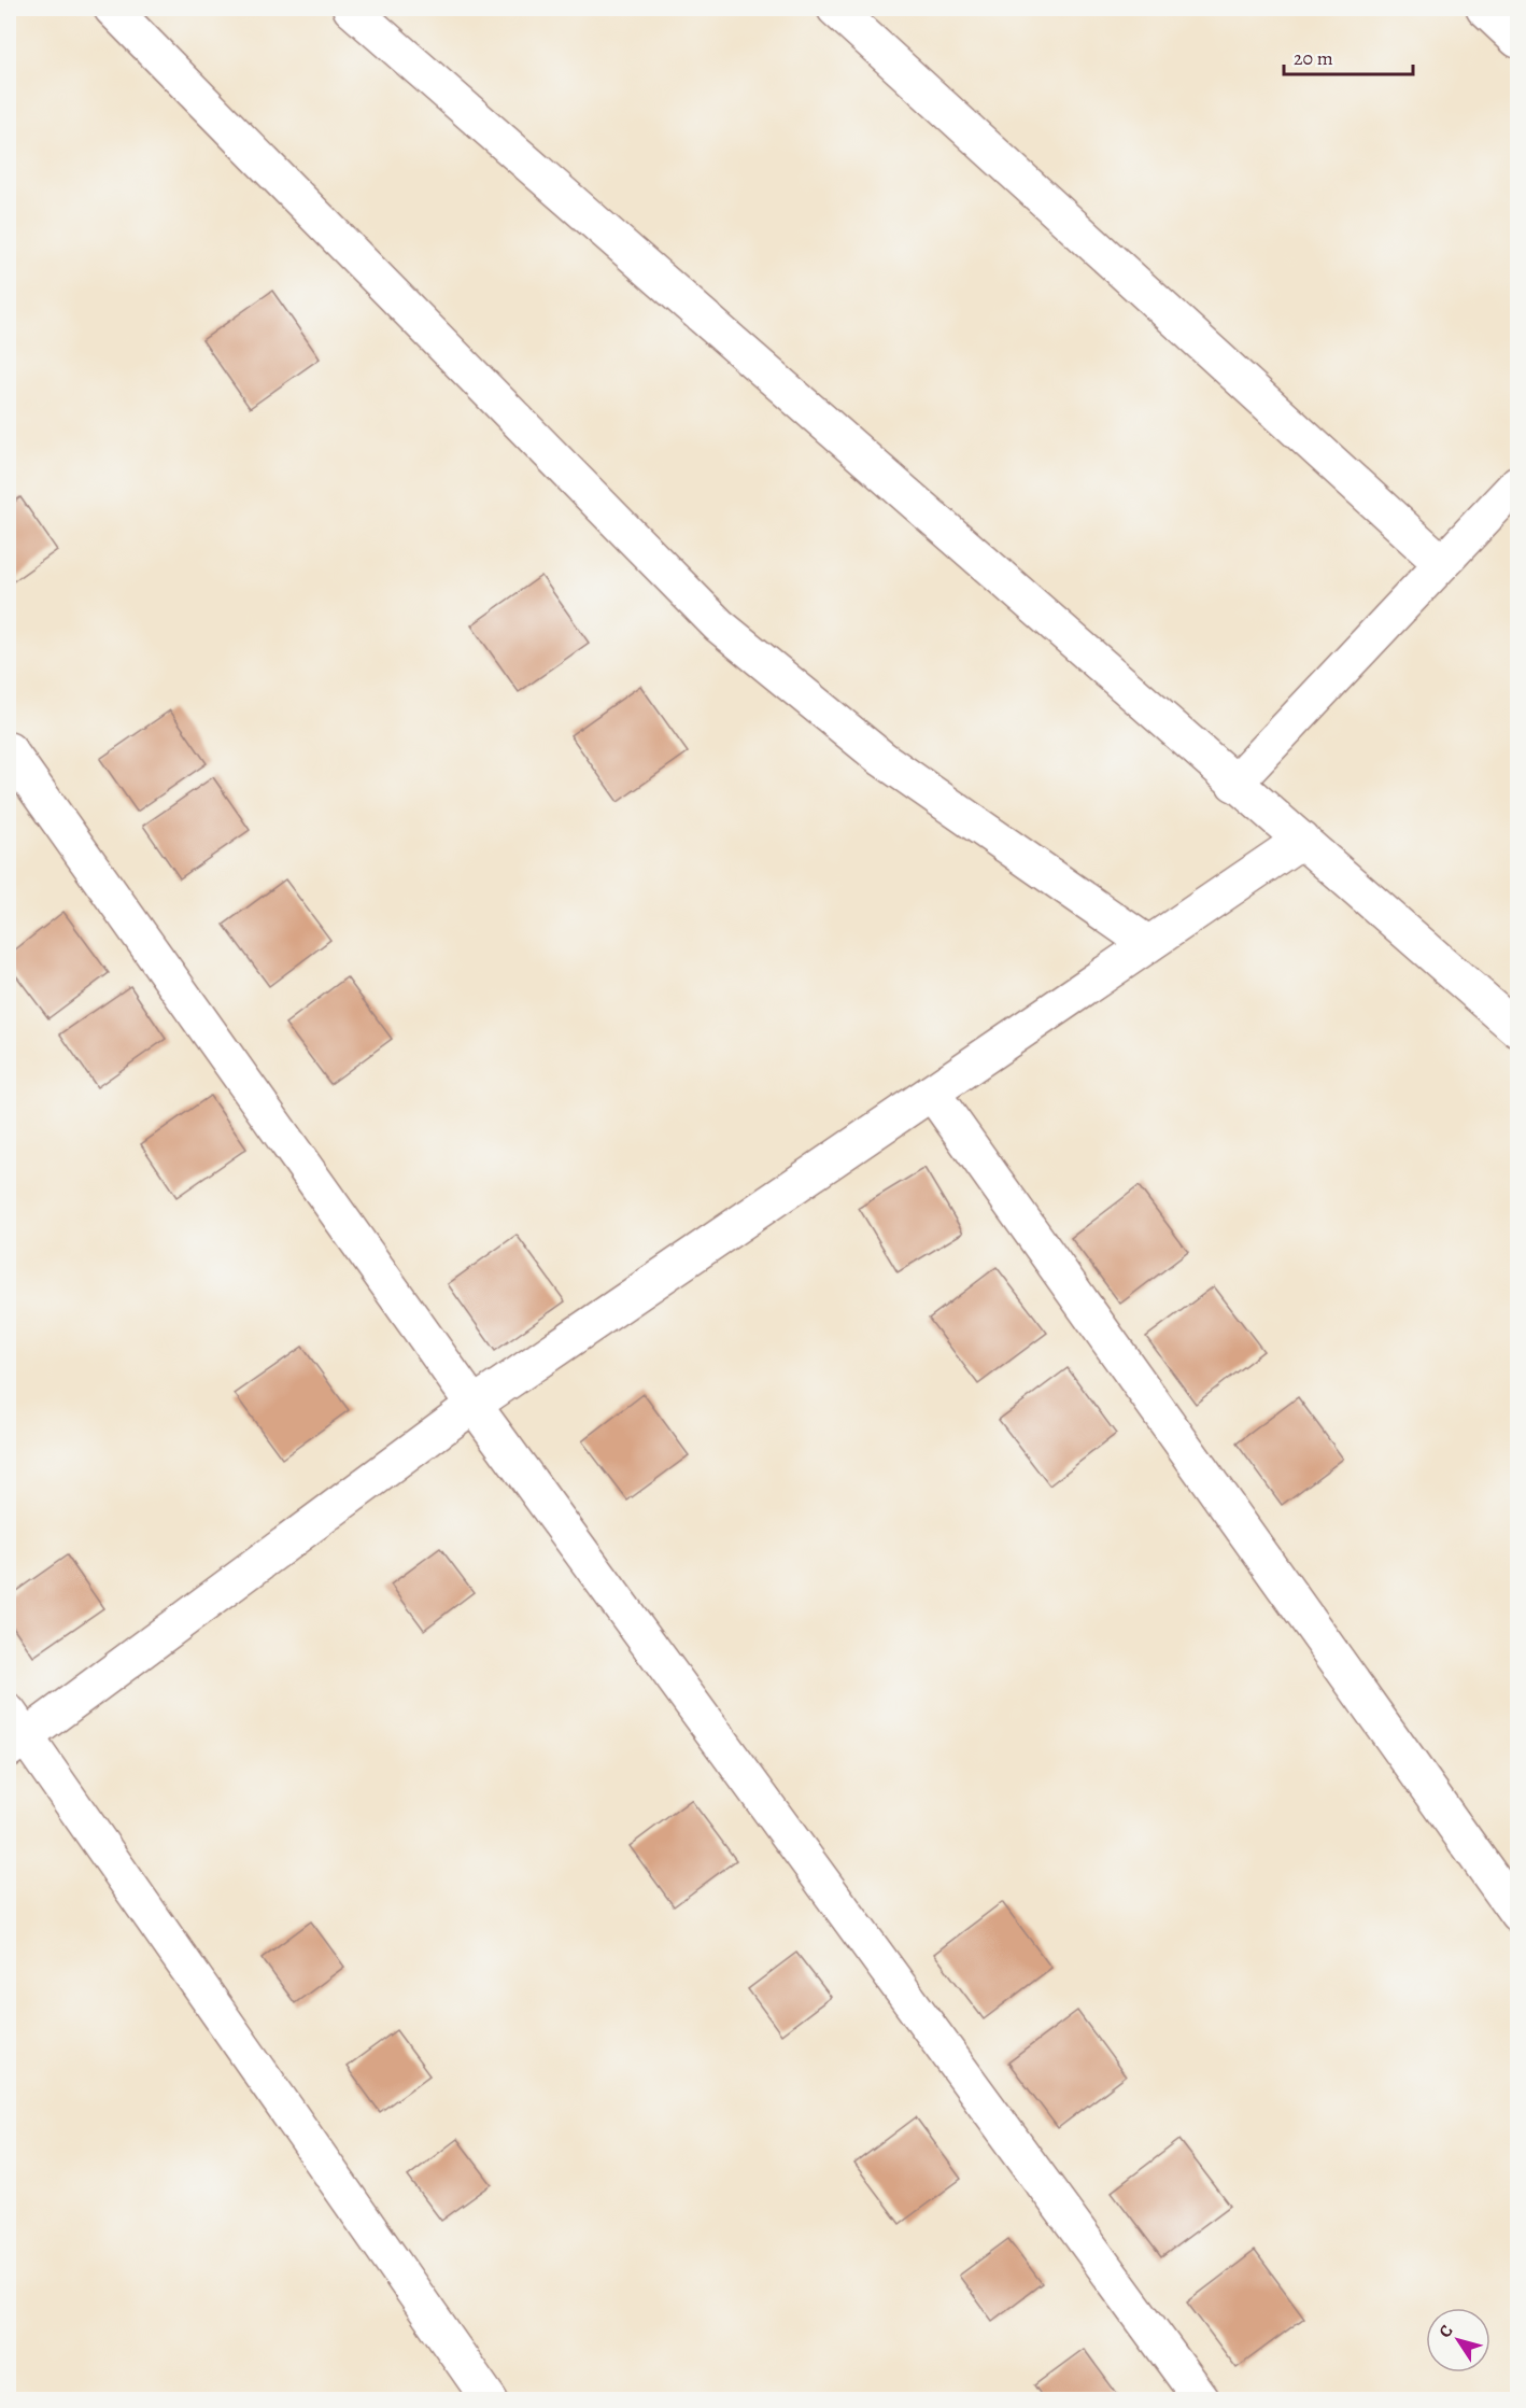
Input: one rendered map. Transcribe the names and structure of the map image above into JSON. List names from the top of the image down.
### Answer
{
  "scale_bar": "20 m",
  "north": "top left"
}
